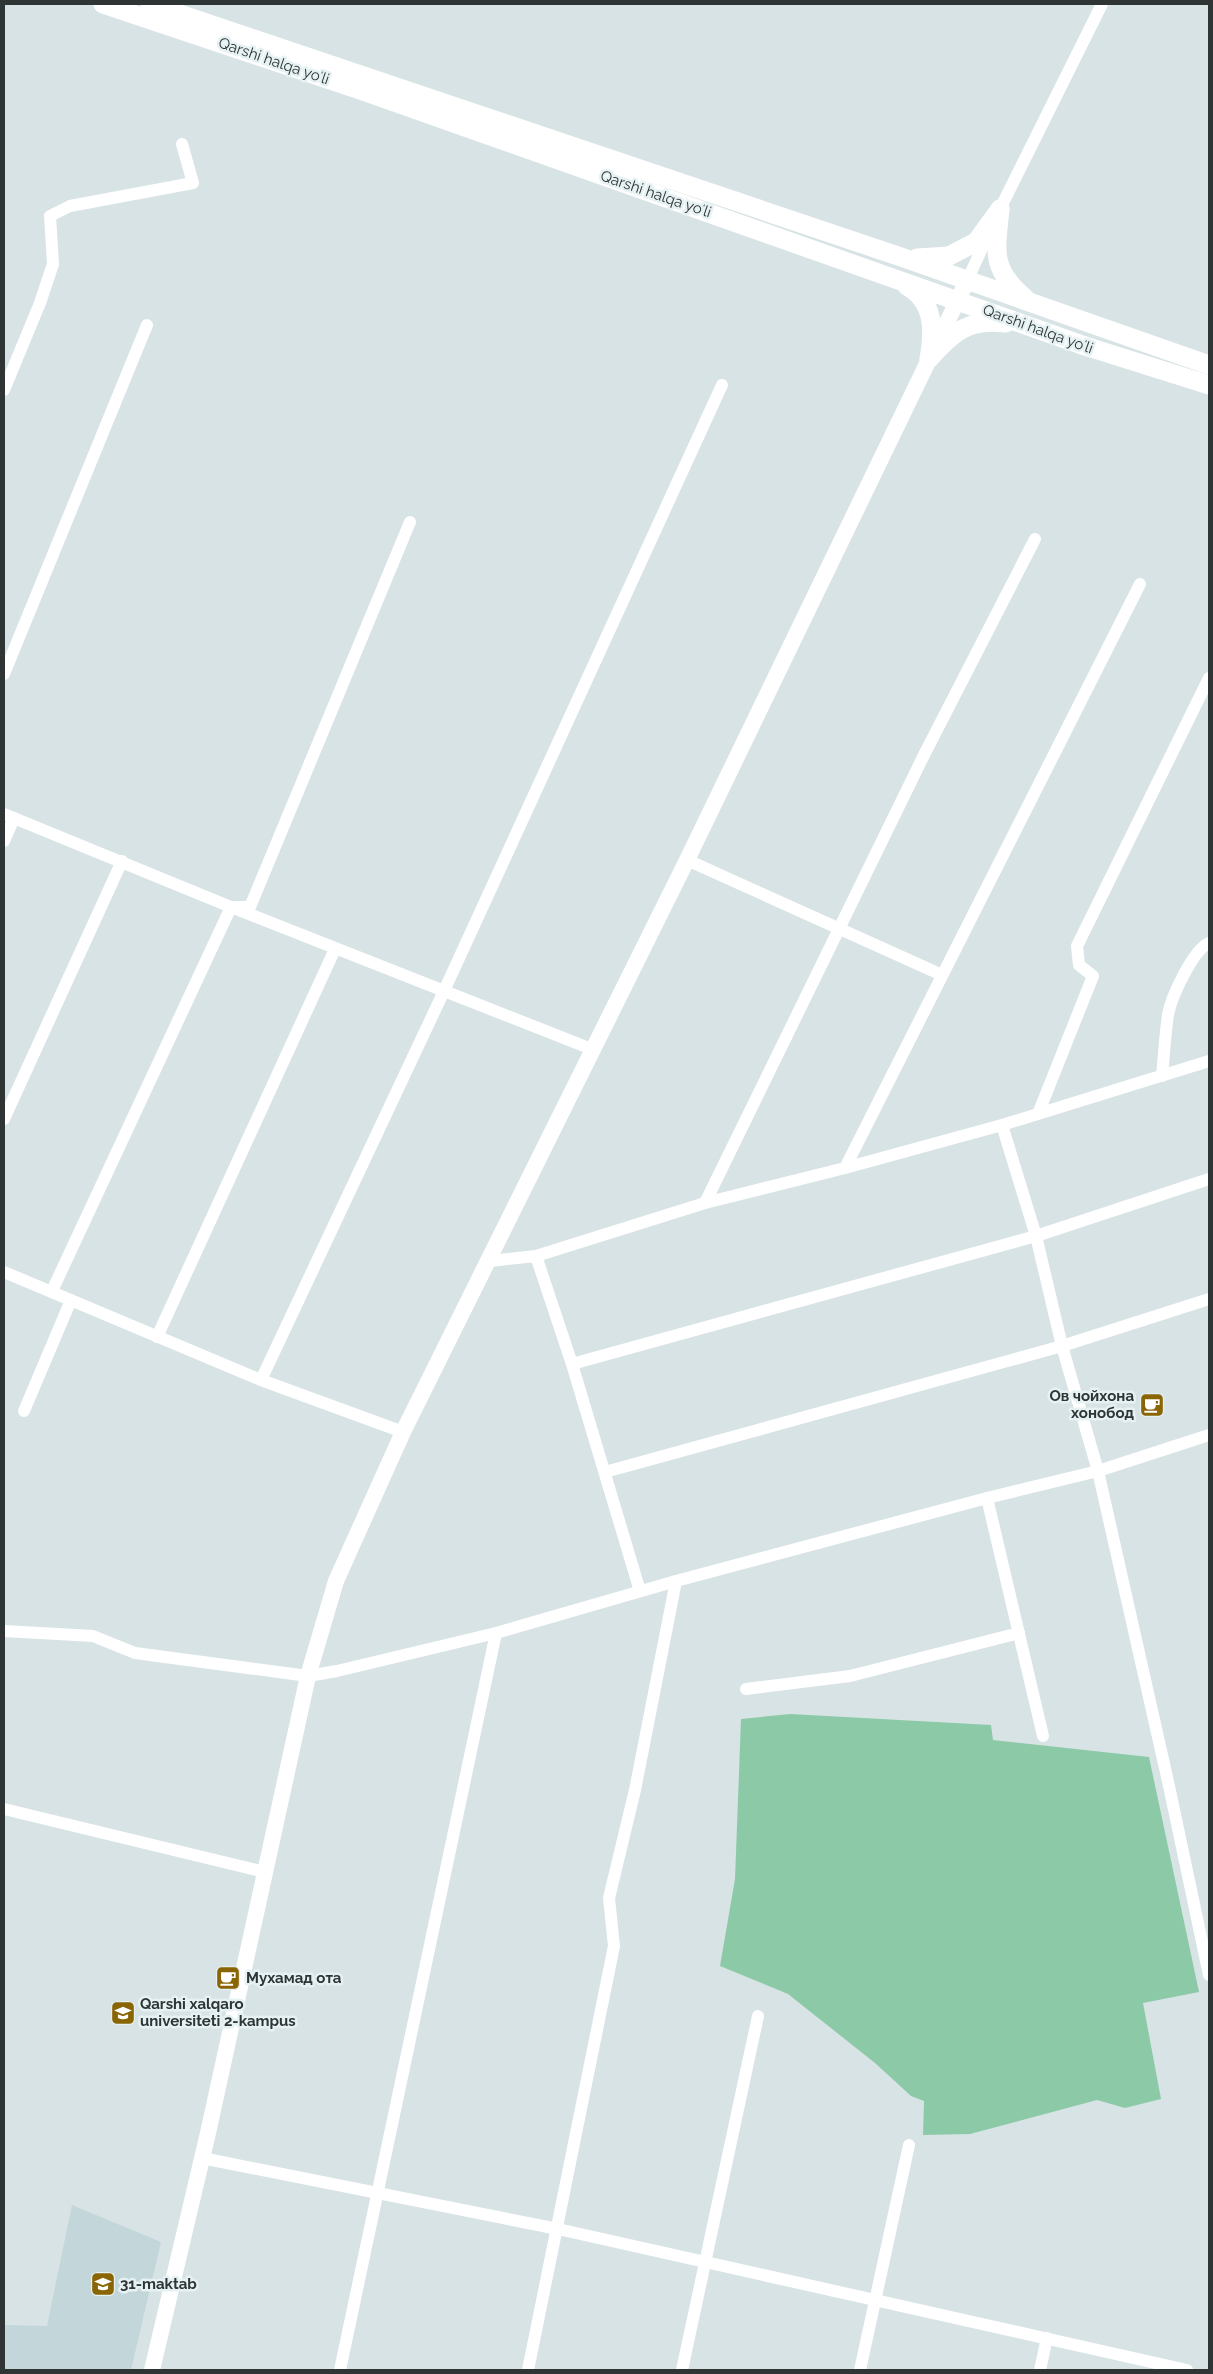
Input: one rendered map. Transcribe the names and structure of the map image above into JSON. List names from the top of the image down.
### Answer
{
  "streets": {
    "highway": ["Qarshi halqa yoʻli"]
  },
  "places": {
    "cafe": ["Ов чойхона хонобод", "Мухамад ота"],
    "school or university": ["Qarshi xalqaro universiteti 2-kampus", "31-maktab"]
  }
}
